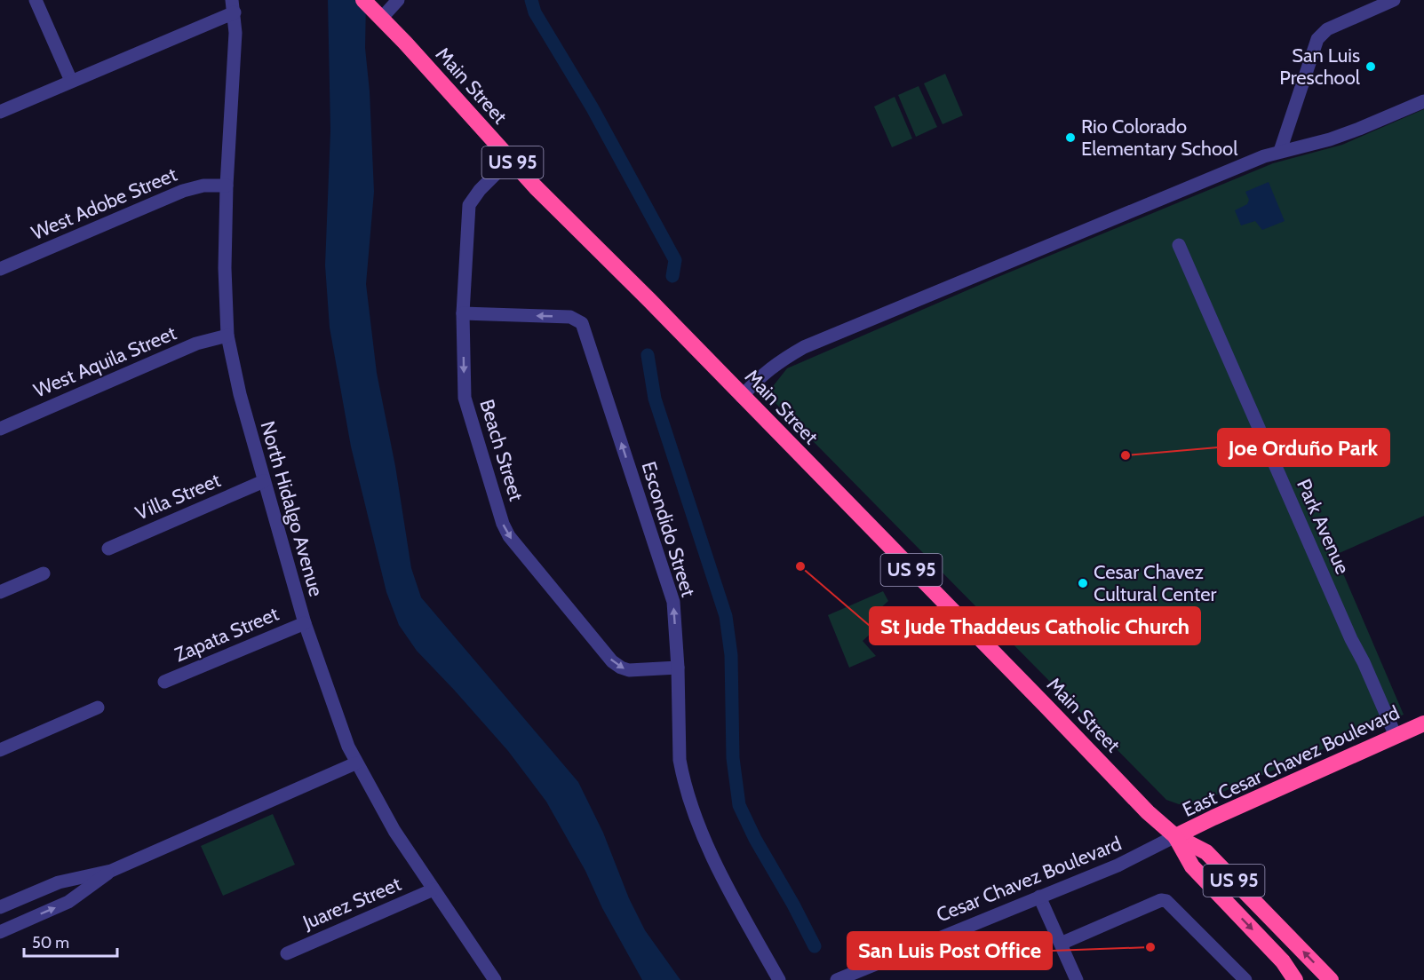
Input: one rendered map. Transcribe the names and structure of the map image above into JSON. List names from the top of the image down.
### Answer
{
  "streets": {
    "highway": ["Main Street", "US 95", "East Cesar Chavez Boulevard"],
    "street": [
      "West Adobe Street",
      "West Aquila Street",
      "Beach Street",
      "Villa Street",
      "North Hidalgo Avenue",
      "Park Avenue",
      "Escondido Street",
      "Zapata Street",
      "Cesar Chavez Boulevard",
      "Juarez Street"
    ]
  },
  "crossings": [
    ["Main Street", "Beach Street"],
    ["Main Street", "East Cesar Chavez Boulevard"],
    ["Main Street", "Cesar Chavez Boulevard"],
    ["West Adobe Street", "North Hidalgo Avenue"],
    ["West Aquila Street", "North Hidalgo Avenue"],
    ["Beach Street", "Escondido Street"],
    ["Villa Street", "North Hidalgo Avenue"],
    ["North Hidalgo Avenue", "Zapata Street"],
    ["North Hidalgo Avenue", "Juarez Street"],
    ["Park Avenue", "East Cesar Chavez Boulevard"],
    ["East Cesar Chavez Boulevard", "Cesar Chavez Boulevard"]
  ],
  "one_way": ["Beach Street", "Escondido Street"],
  "places": [
    "San Luis Preschool",
    "Rio Colorado Elementary School",
    "Joe Orduño Park",
    "St Jude Thaddeus Catholic Church",
    "Cesar Chavez Cultural Center",
    "San Luis Post Office"
  ],
  "scale_bar": "50 m"
}
